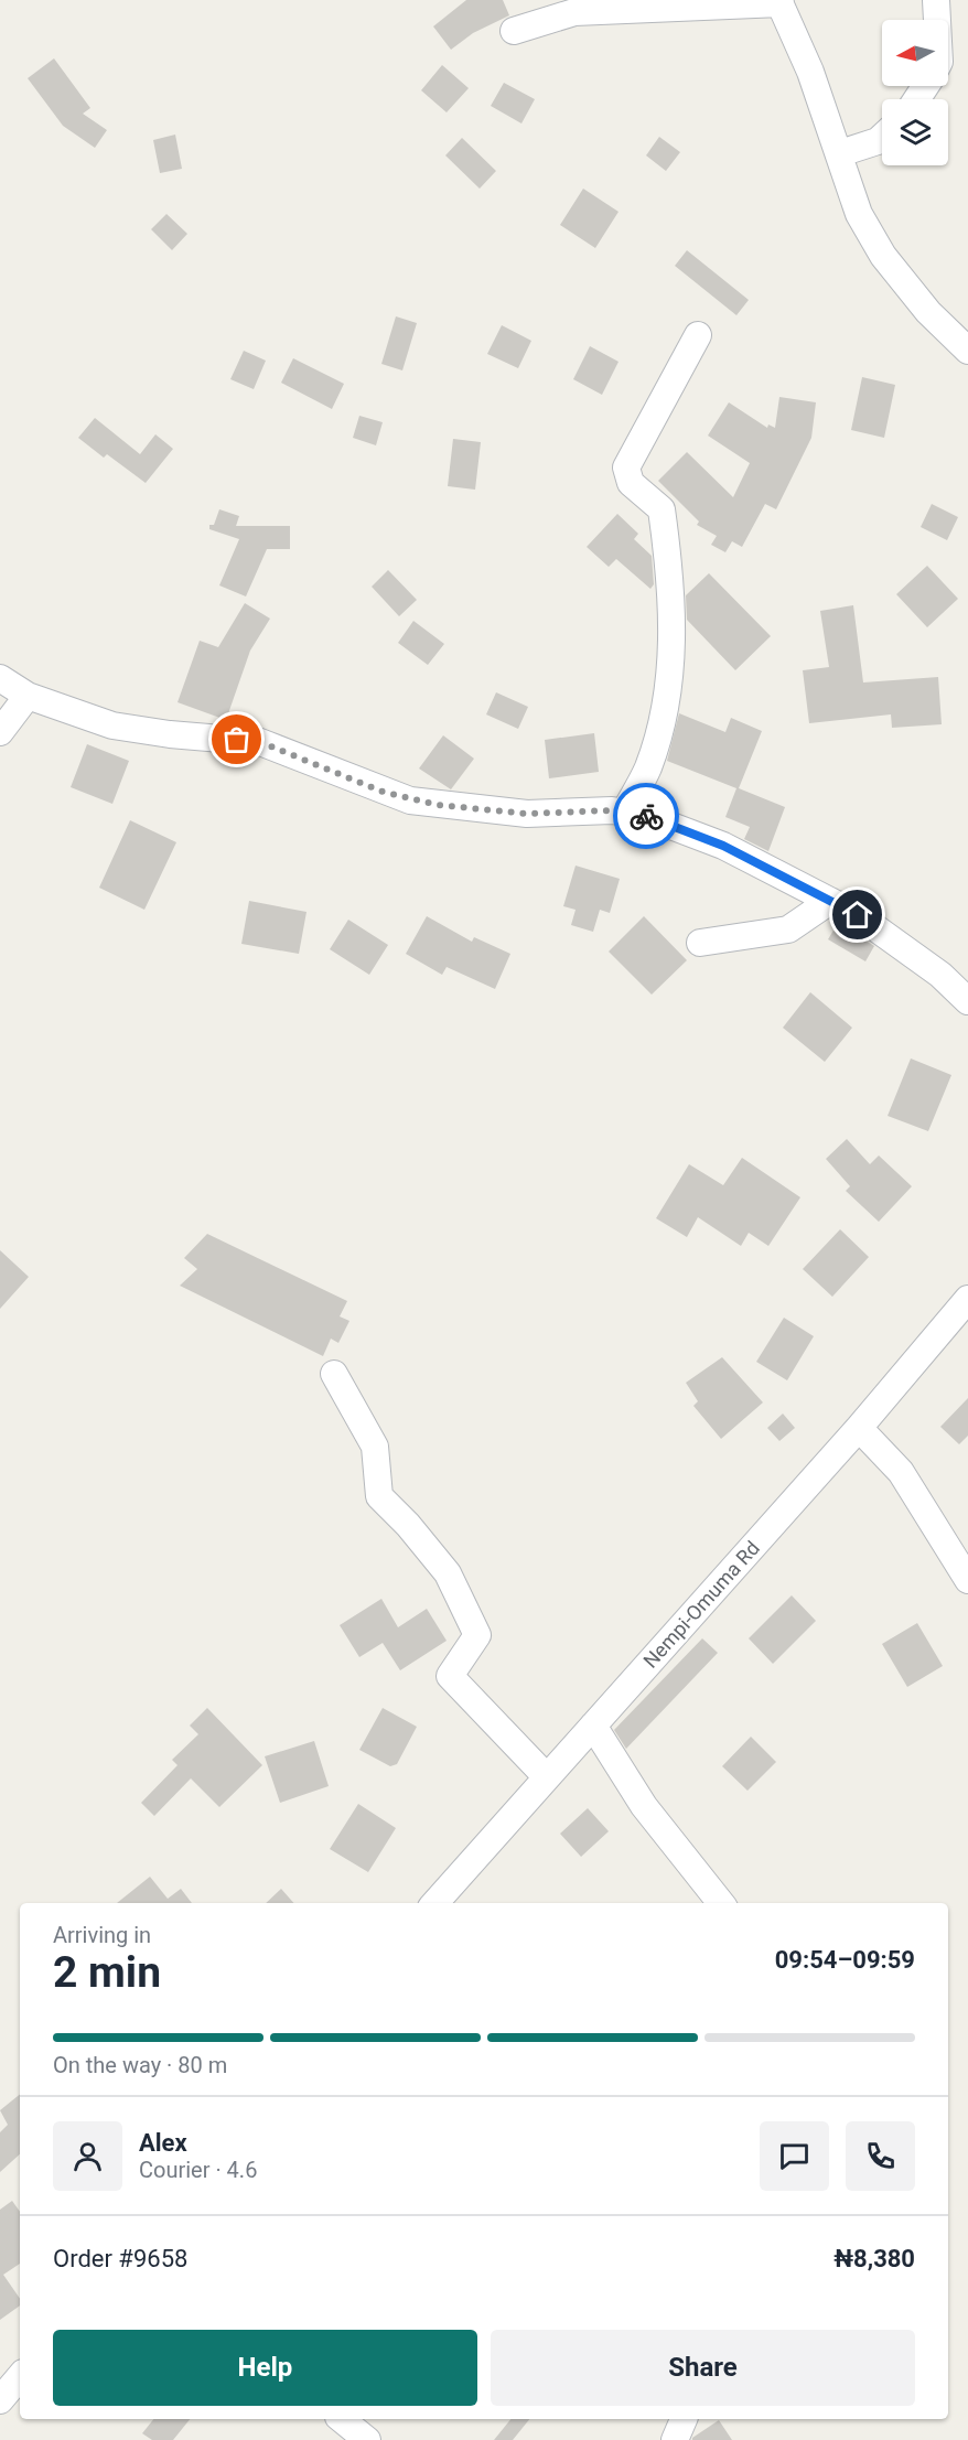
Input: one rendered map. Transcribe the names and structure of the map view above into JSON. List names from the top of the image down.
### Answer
{
  "streets": {
    "street": ["Nempi-Omuma Rd"]
  },
  "north": "left",
  "page": {
    "heading": ["2 min", "Arriving in", "09:54–09:59"],
    "panel": [
      "Alex",
      "Courier · 4.6",
      "Order #9658",
      "₦8,380"
    ],
    "bar": "On the way · 80 m",
    "buttons": ["Help", "Share"]
  }
}
